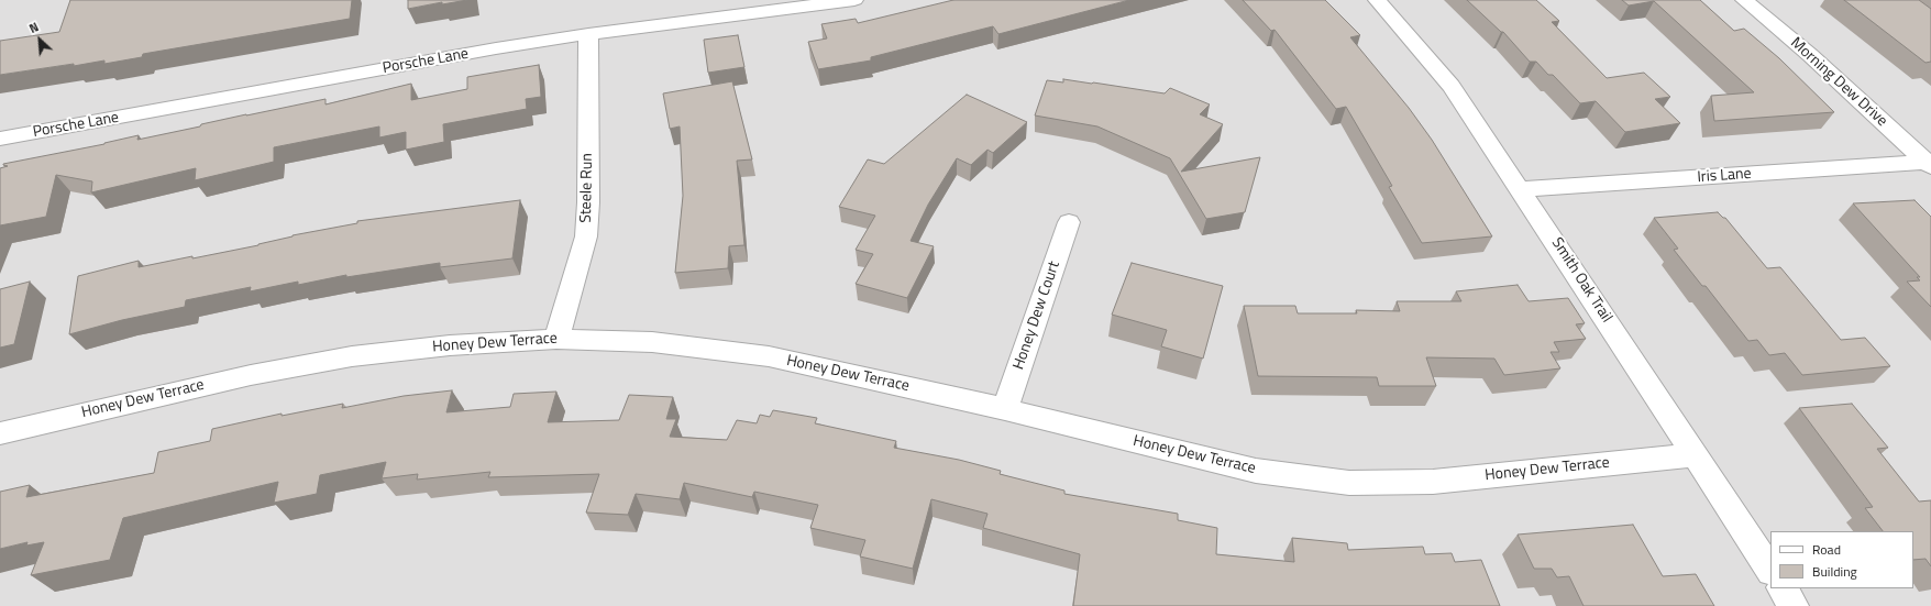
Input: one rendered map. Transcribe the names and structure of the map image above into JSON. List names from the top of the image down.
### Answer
{
  "streets": {
    "street": [
      "Porsche Lane",
      "Morning Dew Drive",
      "Iris Lane",
      "Steele Run",
      "Smith Oak Trail",
      "Honey Dew Court",
      "Honey Dew Terrace"
    ]
  },
  "crossings": [
    ["Porsche Lane", "Steele Run"],
    ["Morning Dew Drive", "Iris Lane"],
    ["Iris Lane", "Smith Oak Trail"],
    ["Steele Run", "Honey Dew Terrace"],
    ["Smith Oak Trail", "Honey Dew Terrace"],
    ["Honey Dew Court", "Honey Dew Terrace"]
  ],
  "legend": ["Road", "Building"],
  "north": "top left"
}
